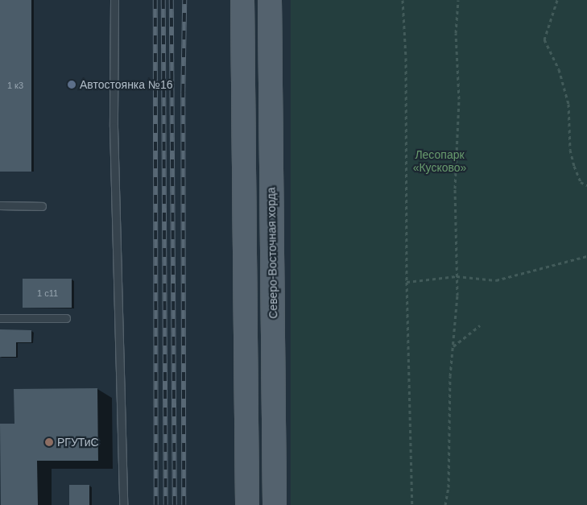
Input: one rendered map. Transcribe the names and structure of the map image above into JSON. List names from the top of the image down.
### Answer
{
  "streets": {
    "main road": ["Северо-Восточная хорда"]
  },
  "parks": ["Лесопарк «Кусково»"],
  "places": ["Автостоянка №16", "РГУТиС"],
  "house_numbers": ["1 к3", "1 с11"]
}
